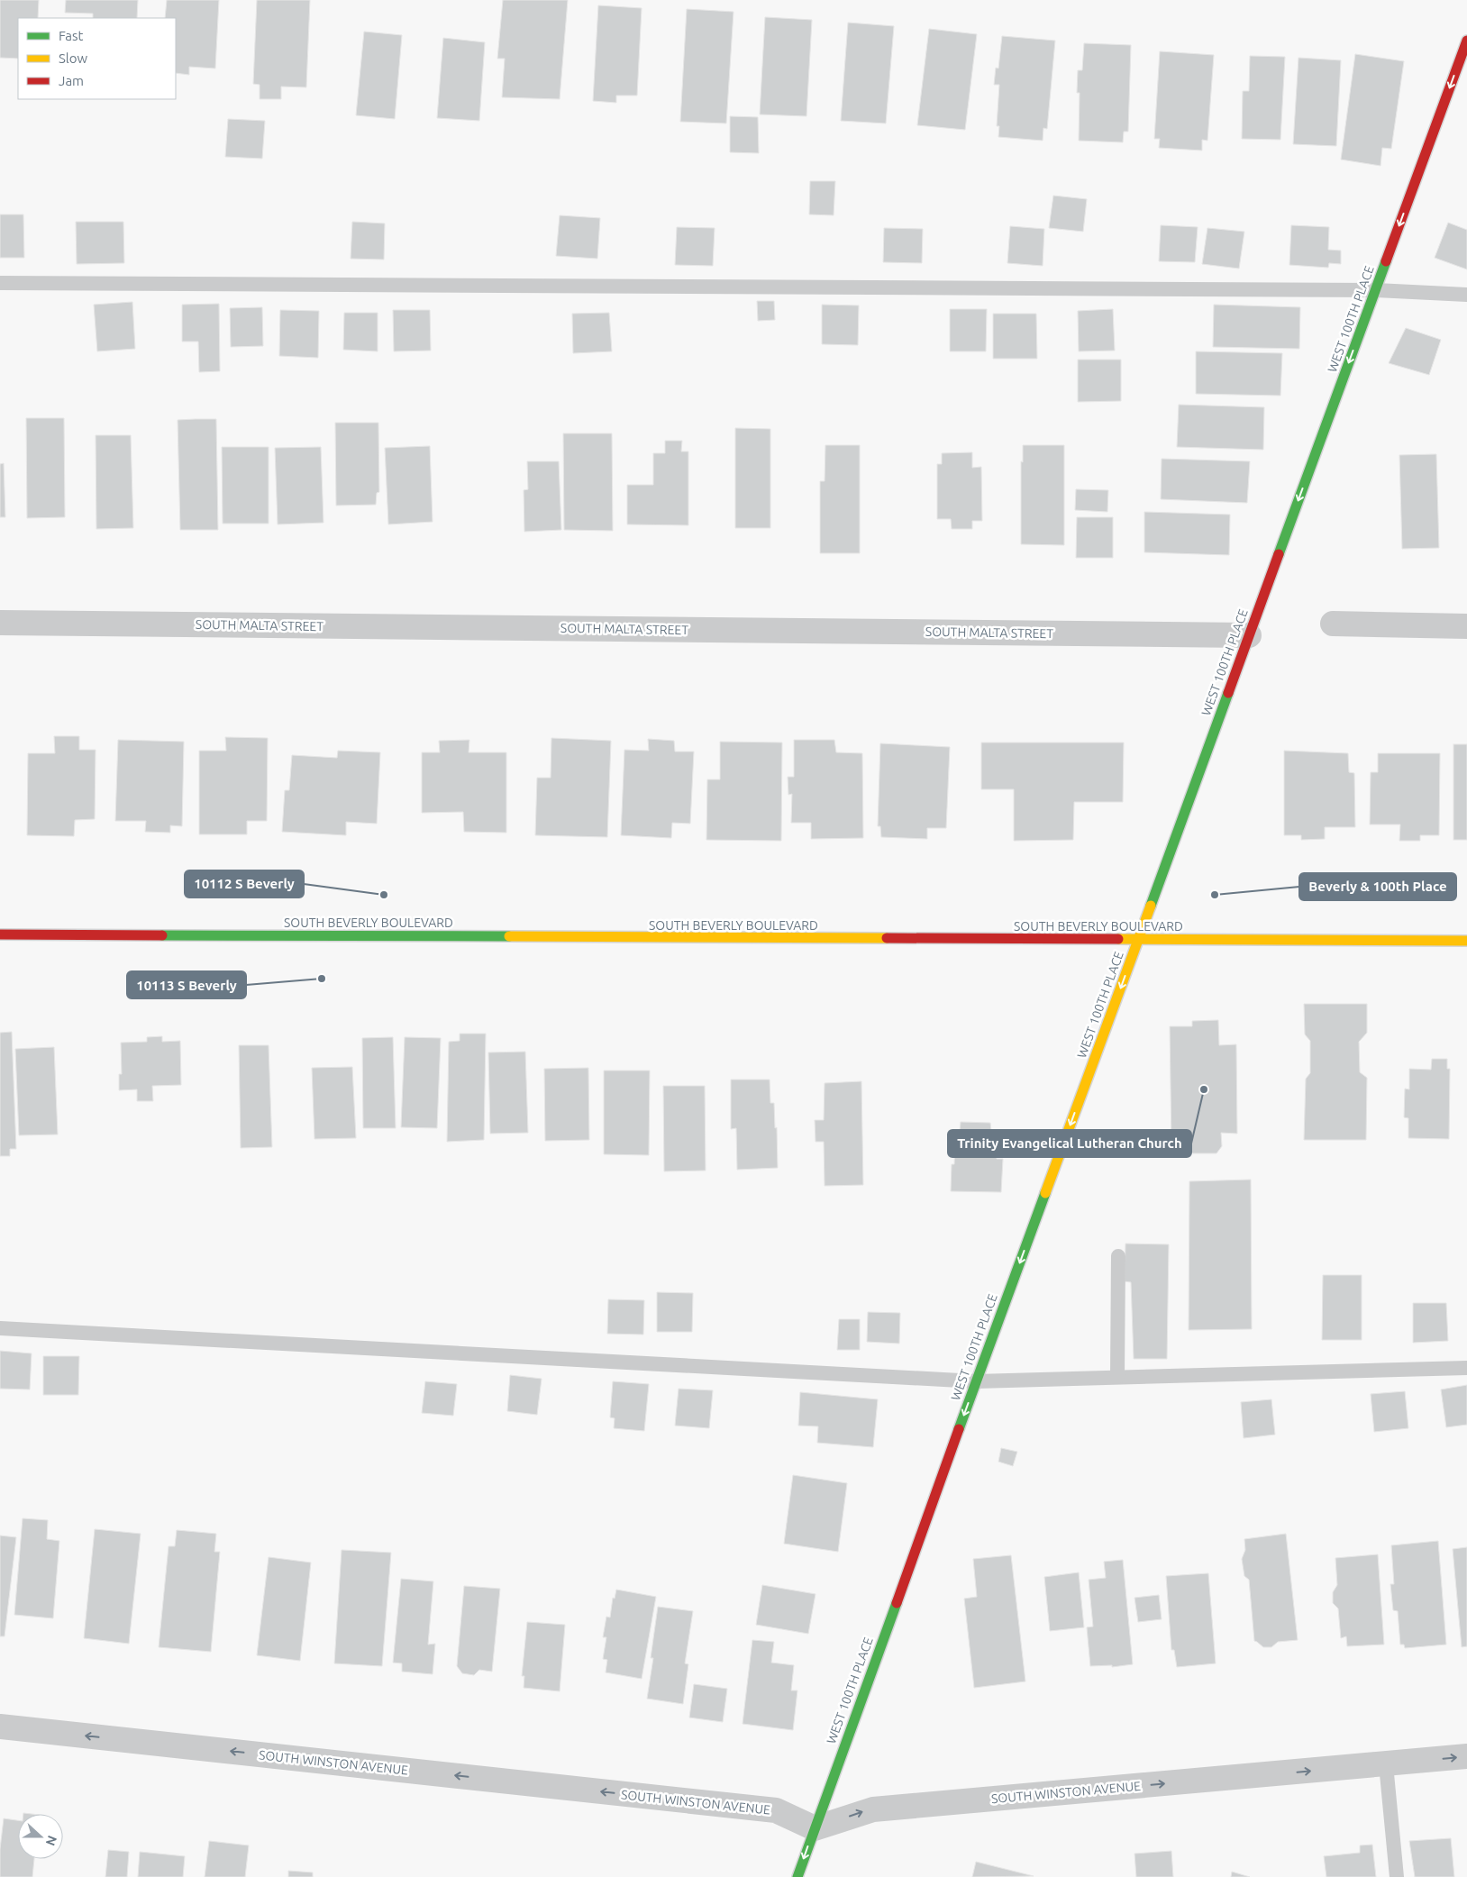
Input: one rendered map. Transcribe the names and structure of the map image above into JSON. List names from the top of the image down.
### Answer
{
  "streets": {
    "street": [
      "WEST 100TH PLACE",
      "SOUTH MALTA STREET",
      "SOUTH BEVERLY BOULEVARD",
      "SOUTH WINSTON AVENUE"
    ]
  },
  "crossings": [
    ["WEST 100TH PLACE", "SOUTH MALTA STREET"],
    ["WEST 100TH PLACE", "SOUTH BEVERLY BOULEVARD"],
    ["WEST 100TH PLACE", "SOUTH WINSTON AVENUE"]
  ],
  "one_way": ["WEST 100TH PLACE"],
  "places": [
    "10112 S Beverly",
    "Beverly & 100th Place",
    "10113 S Beverly",
    "Trinity Evangelical Lutheran Church"
  ],
  "legend": ["Fast", "Slow", "Jam"],
  "north": "right"
}
